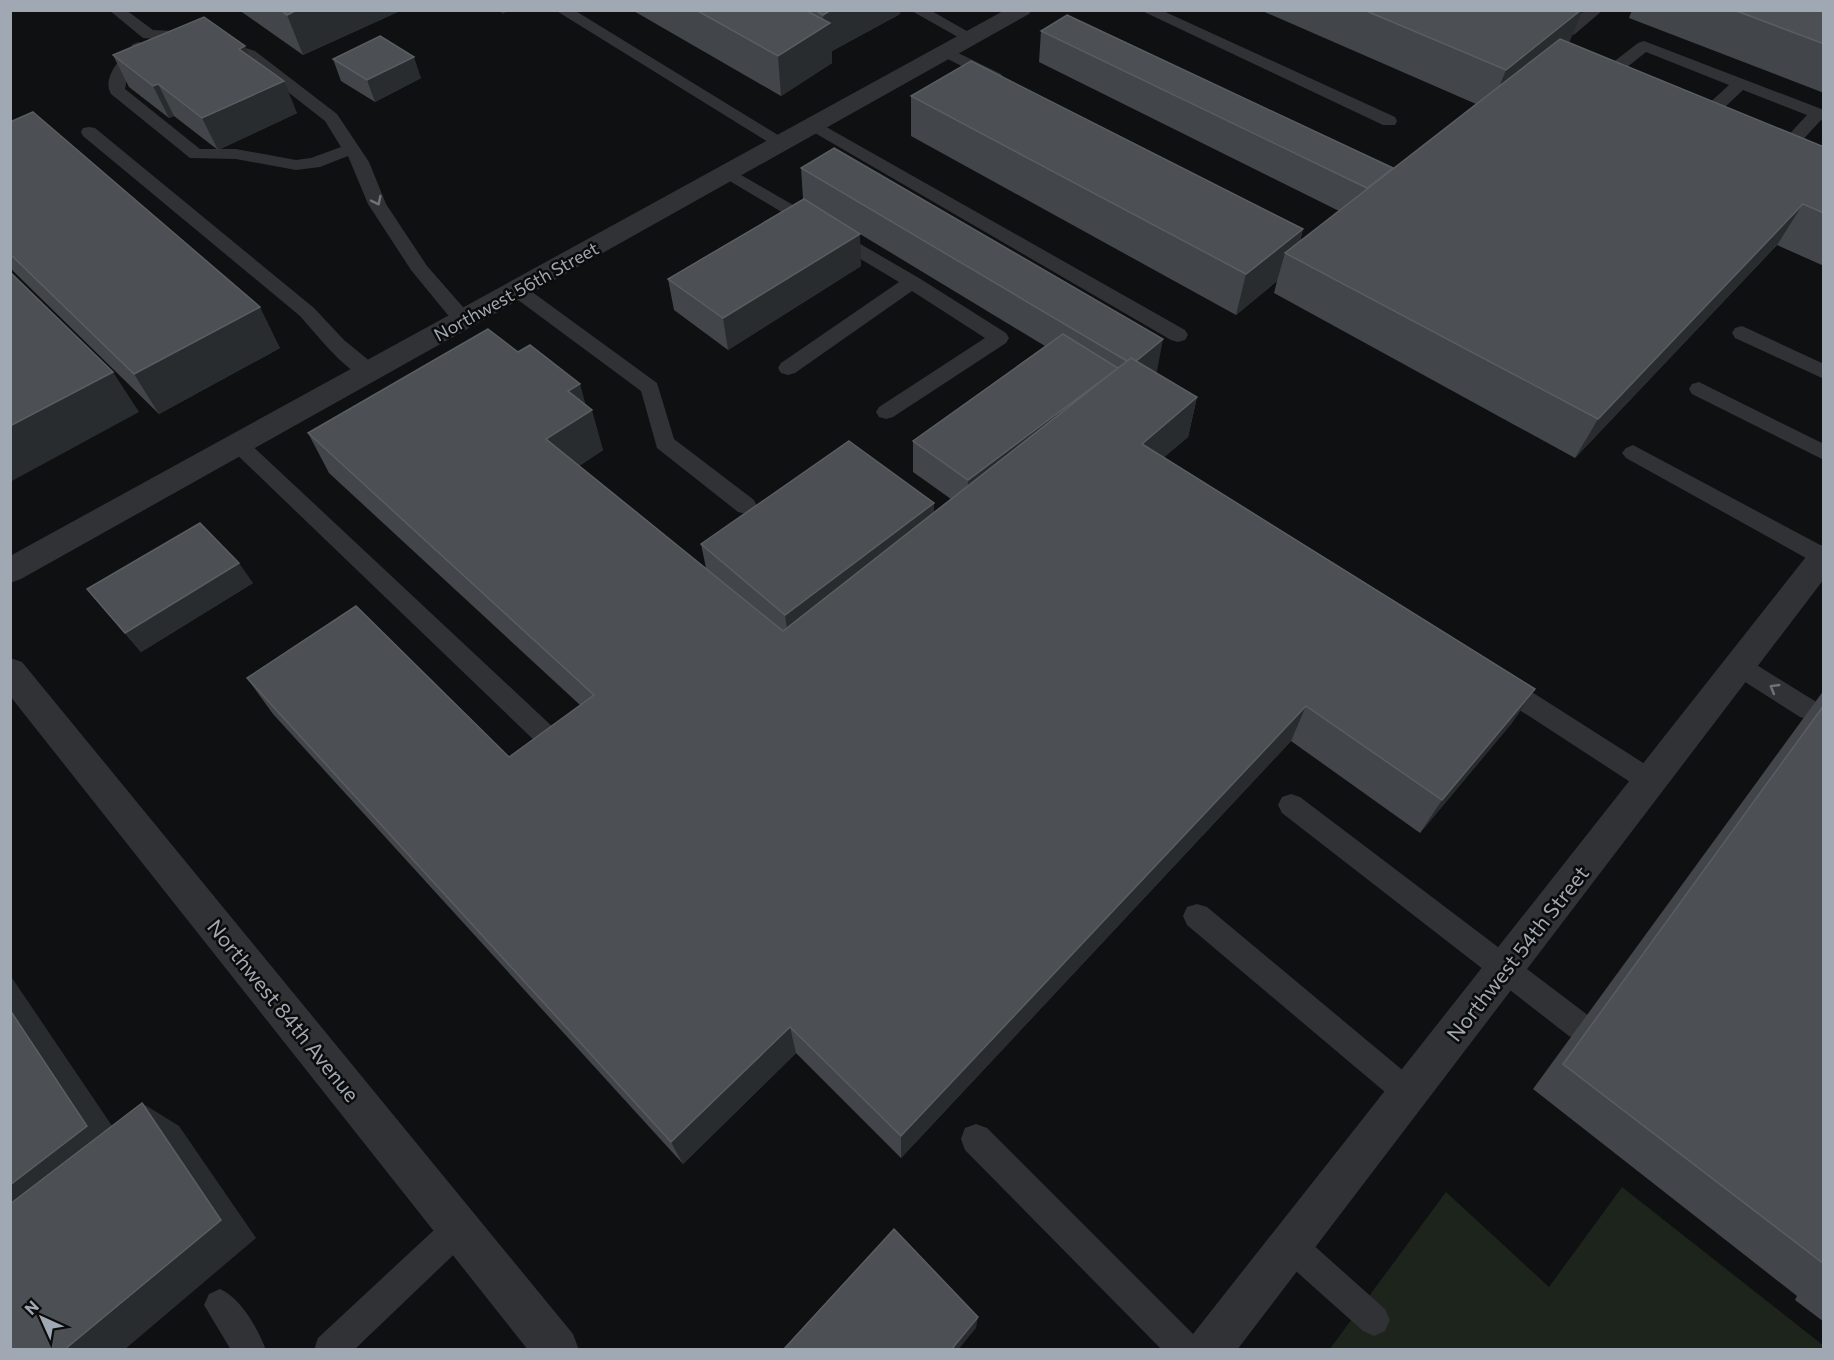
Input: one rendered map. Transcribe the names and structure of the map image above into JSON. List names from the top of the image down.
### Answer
{
  "streets": {
    "street": ["Northwest 56th Street", "Northwest 54th Street", "Northwest 84th Avenue"]
  },
  "north": "top left"
}
